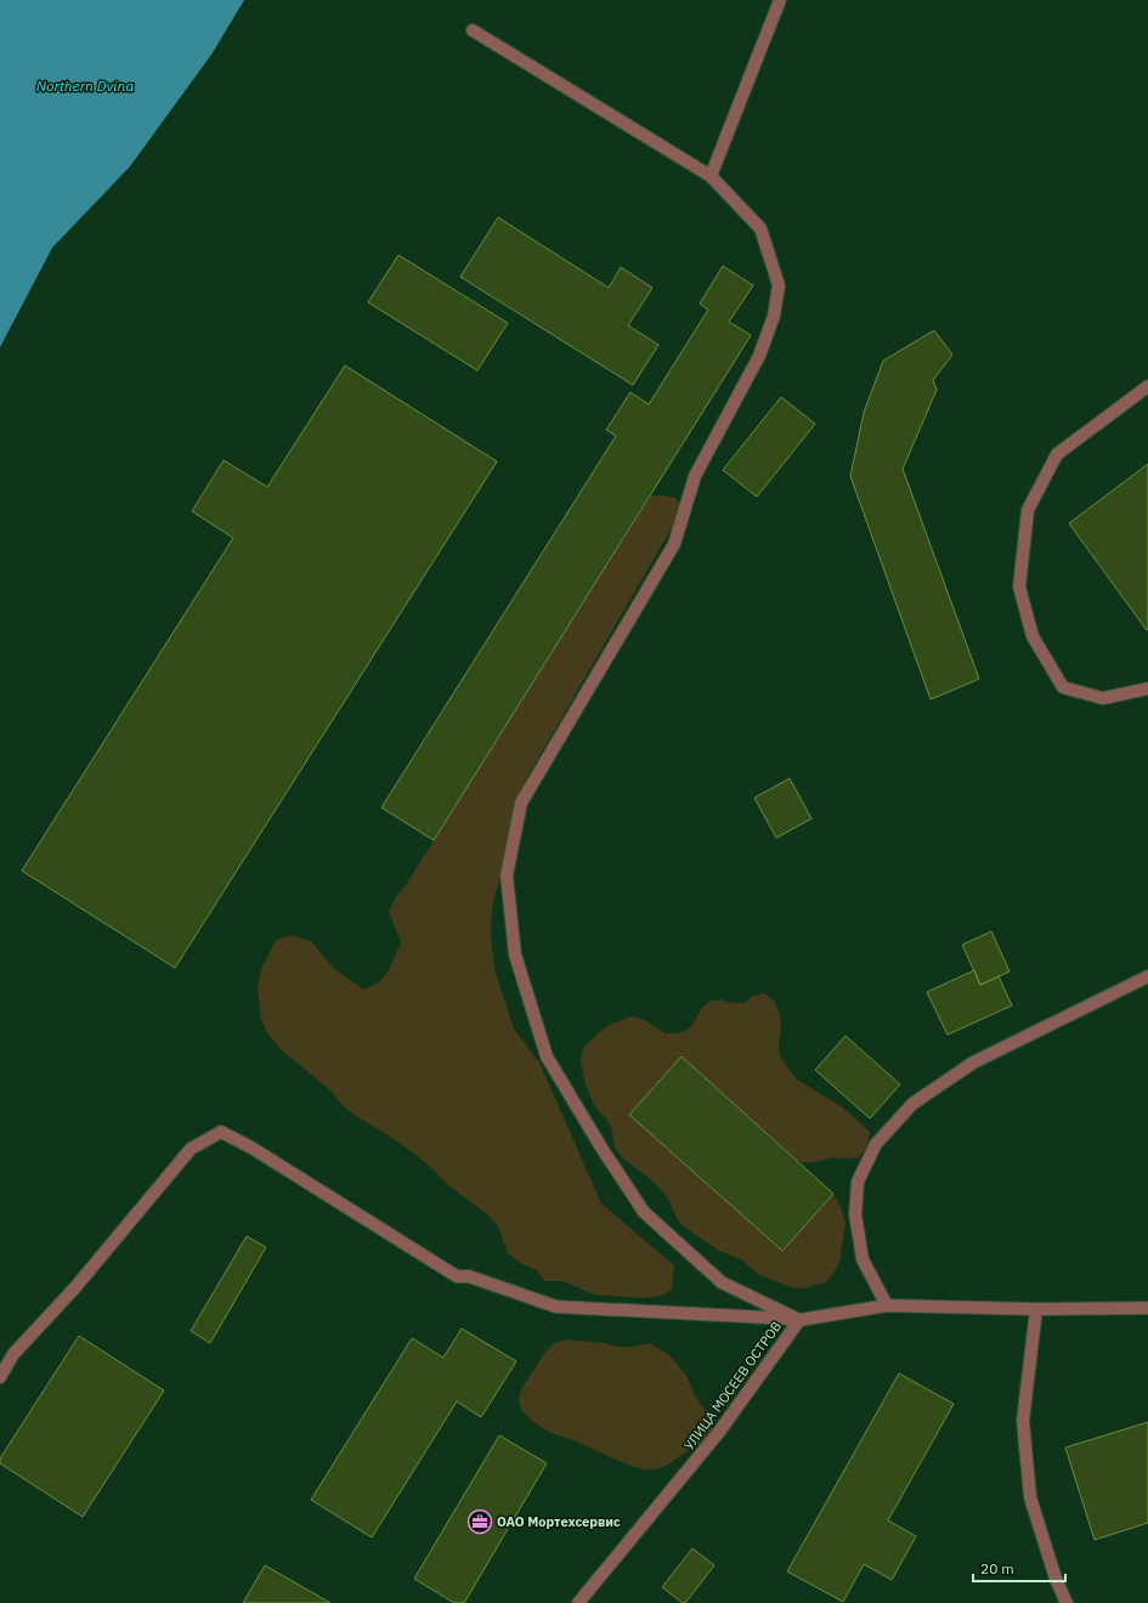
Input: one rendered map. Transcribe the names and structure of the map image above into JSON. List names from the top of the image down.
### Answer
{
  "streets": {
    "street": ["УЛИЦА МОСЕЕВ ОСТРОВ"]
  },
  "water": ["Northern Dvina"],
  "places": {
    "office": ["ОАО Мортехсервис"]
  },
  "scale_bar": "20 m"
}
